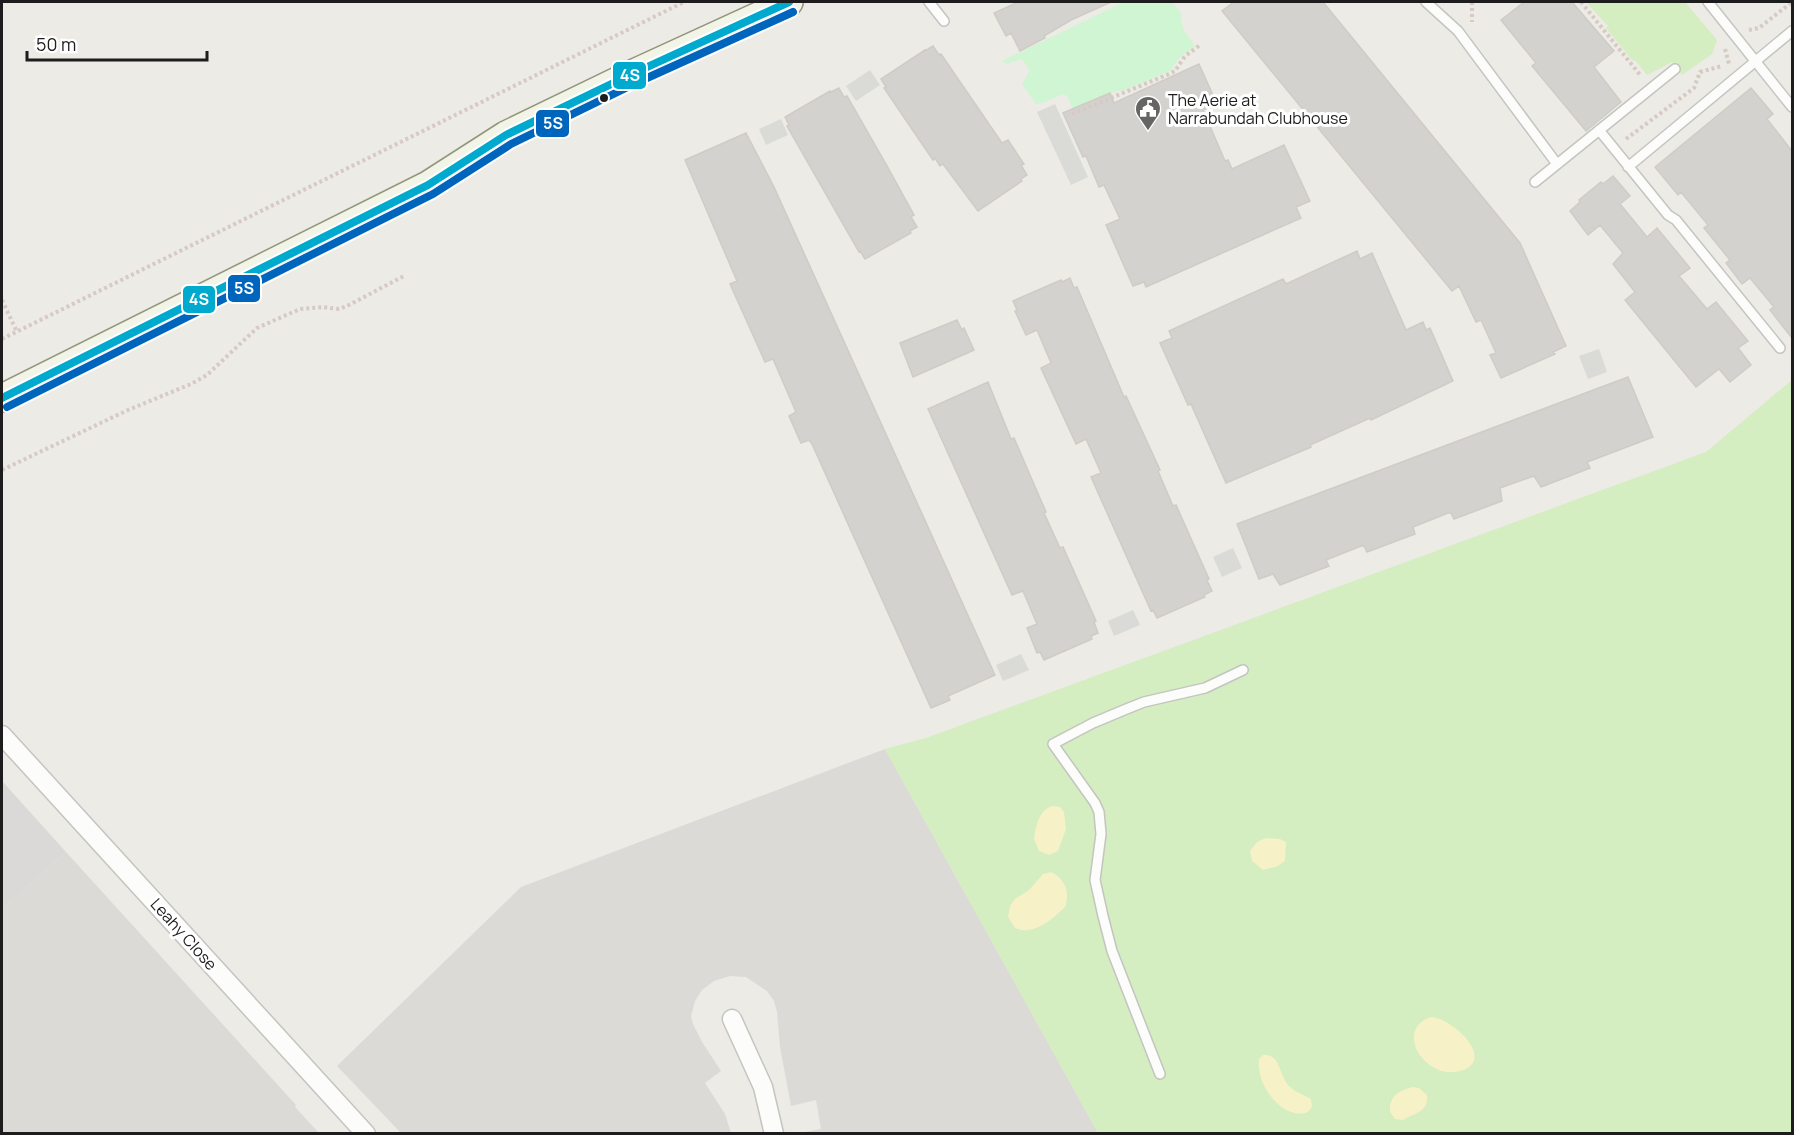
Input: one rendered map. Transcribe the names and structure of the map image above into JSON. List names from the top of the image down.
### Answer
{
  "streets": {
    "street": ["Leahy Close"]
  },
  "places": {
    "public building": ["The Aerie at Narrabundah Clubhouse"]
  },
  "lines": ["transit line 4S", "transit line 5S"],
  "scale_bar": "50 m"
}
